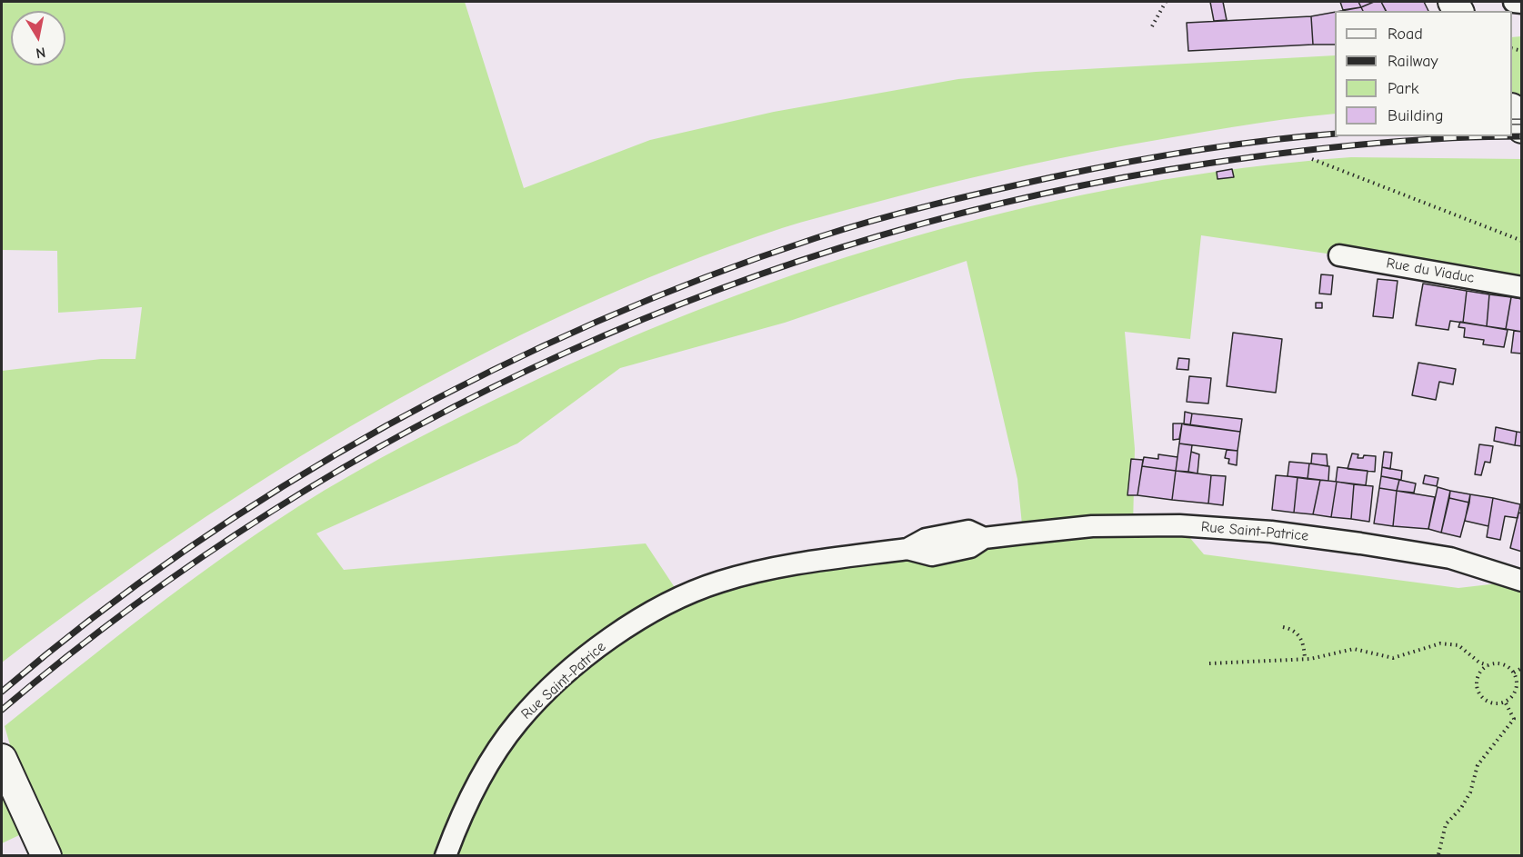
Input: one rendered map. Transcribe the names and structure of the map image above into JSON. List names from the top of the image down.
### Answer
{
  "streets": {
    "street": ["Rue du Viaduc", "Rue Saint-Patrice"]
  },
  "legend": [
    "Road",
    "Railway",
    "Park",
    "Building"
  ],
  "north": "bottom"
}
